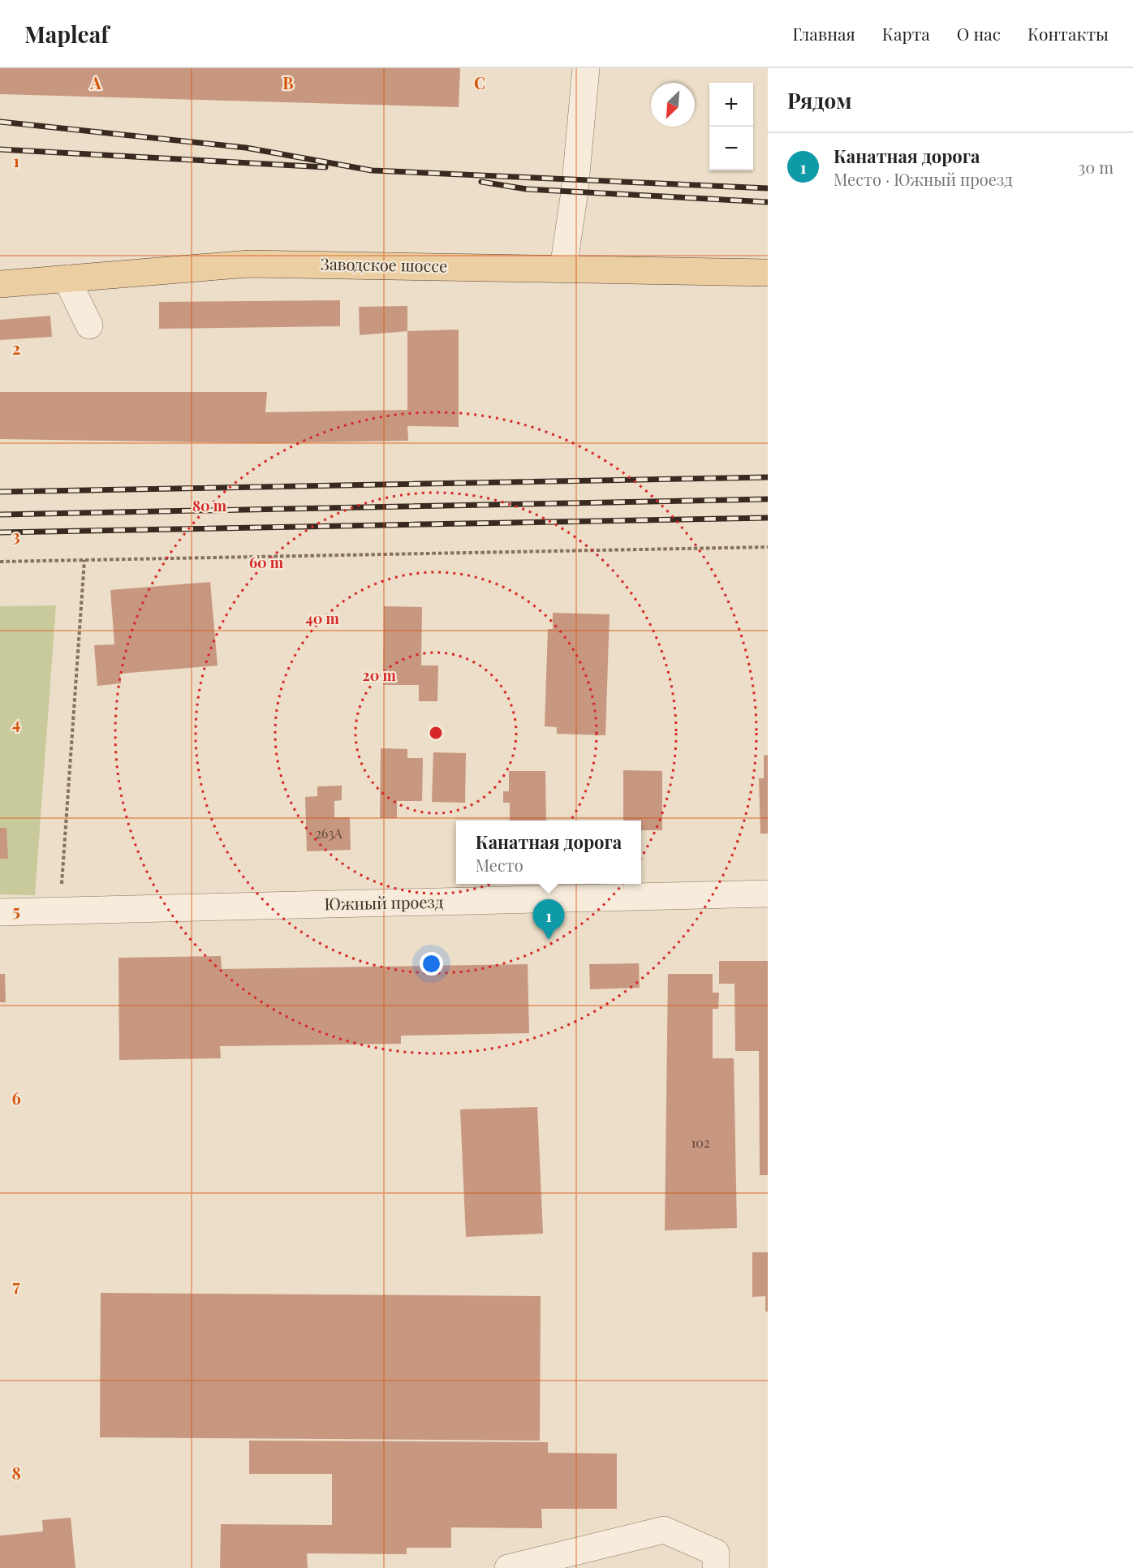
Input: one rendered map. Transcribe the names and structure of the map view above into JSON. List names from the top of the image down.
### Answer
{
  "streets": {
    "main road": ["Заводское шоссе"],
    "street": ["Южный проезд"]
  },
  "house_numbers": ["263А", "102"],
  "north": "bottom left",
  "page": {
    "header": "Mapleaf",
    "nav": [
      "Главная",
      "Карта",
      "О нас",
      "Контакты"
    ],
    "heading": "Рядом",
    "map_buttons": ["+", "−"],
    "list": [
      {
        "mark": "1",
        "name": "Канатная дорога",
        "note": "Место · Южный проезд",
        "value": "30 m"
      }
    ],
    "popup": ["Канатная дорога", "Место"],
    "pins": "1"
  },
  "grid": {
    "columns": ["A", "B", "C"],
    "rows": [
      "1",
      "2",
      "3",
      "4",
      "5",
      "6",
      "7",
      "8"
    ]
  },
  "rings": [
    "80 m",
    "60 m",
    "40 m",
    "20 m"
  ]
}
